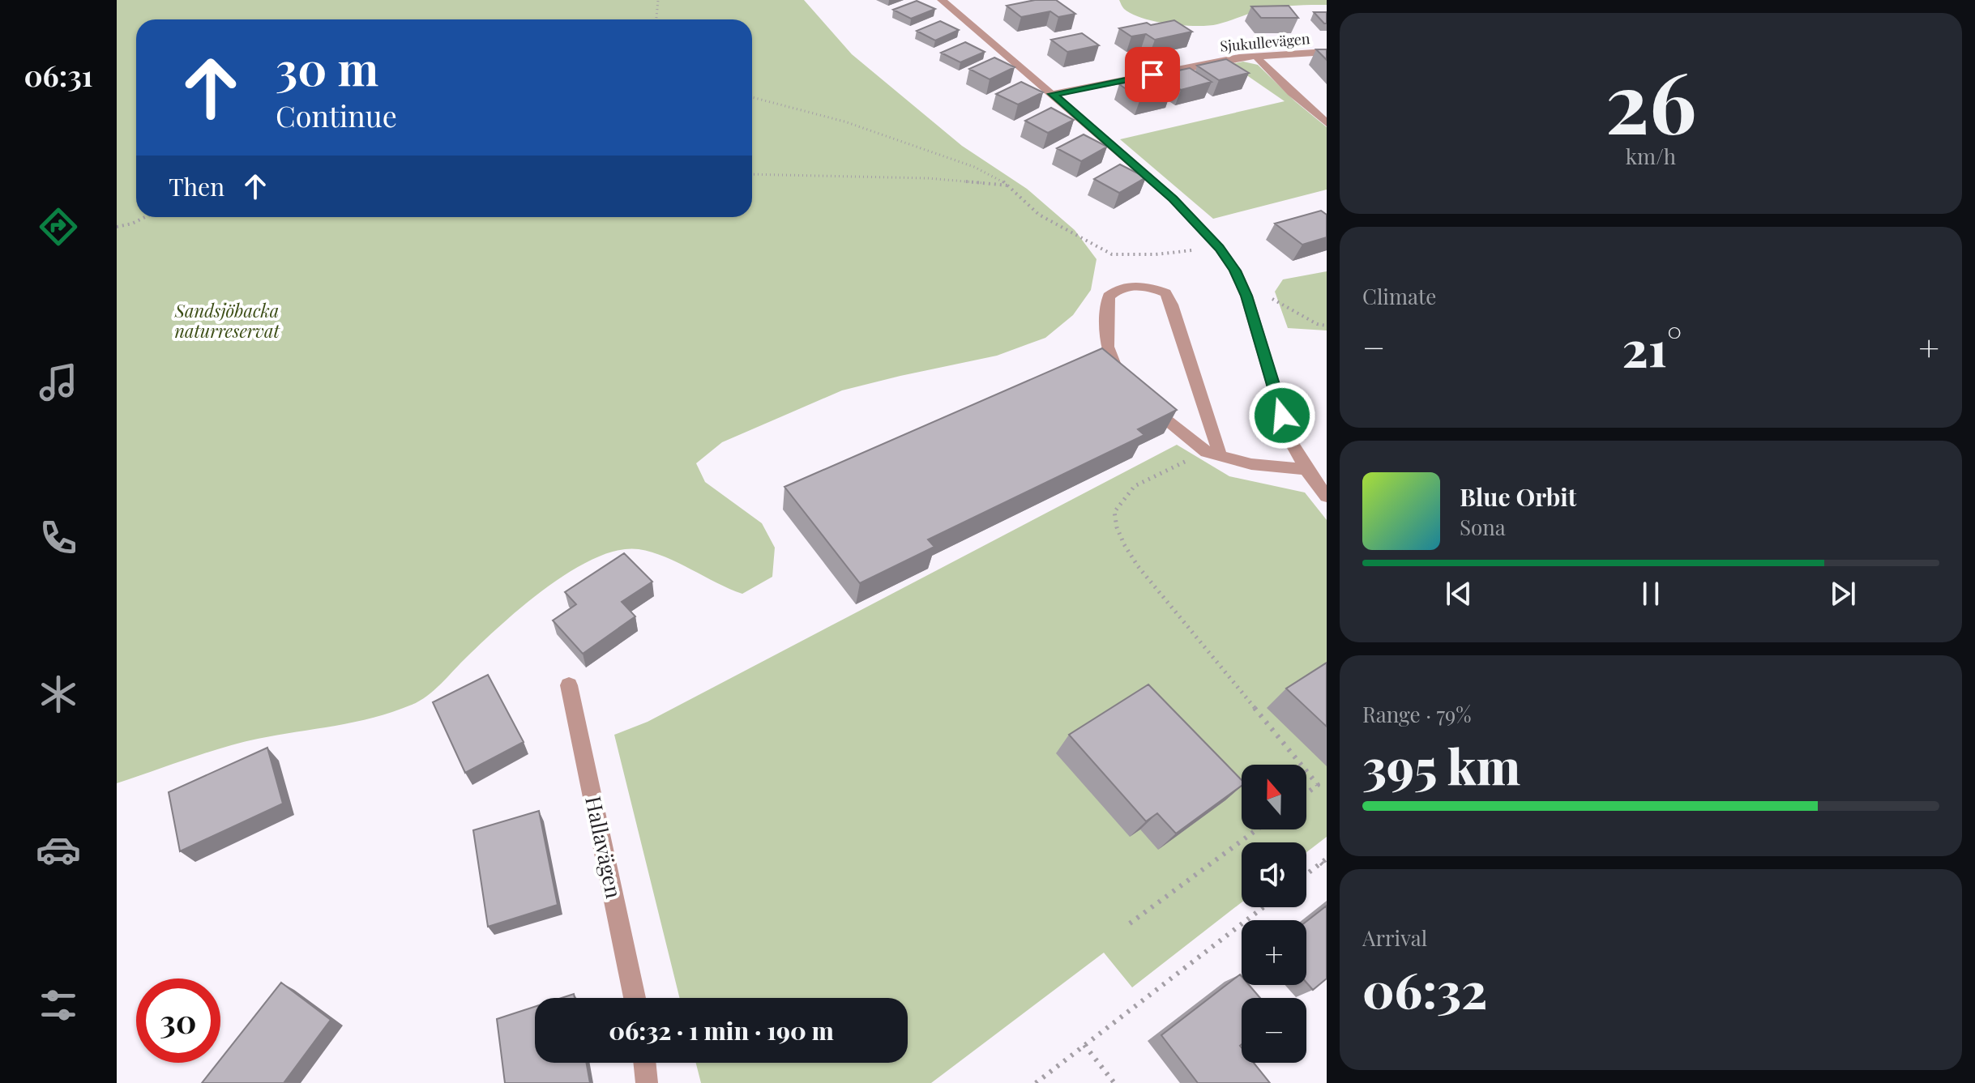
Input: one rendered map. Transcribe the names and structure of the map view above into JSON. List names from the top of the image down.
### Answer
{
  "streets": {
    "street": ["Sjukullevägen", "Hallavägen"]
  },
  "parks": ["Sandsjöbacka naturreservat"],
  "north": "top",
  "page": {
    "tabs": "06:31",
    "tile": [
      ["26", "km/h"],
      "Climate",
      ["Range · 79%", "395 km"],
      ["Arrival", "06:32"]
    ],
    "turn": ["30 m", "Continue"],
    "then": "Then",
    "heat": ["−", "21°", "+"],
    "song": ["Blue Orbit", "Sona"],
    "map_buttons": ["+", "−"],
    "limit": "30",
    "trip": "06:32 · 1 min · 190 m"
  }
}
